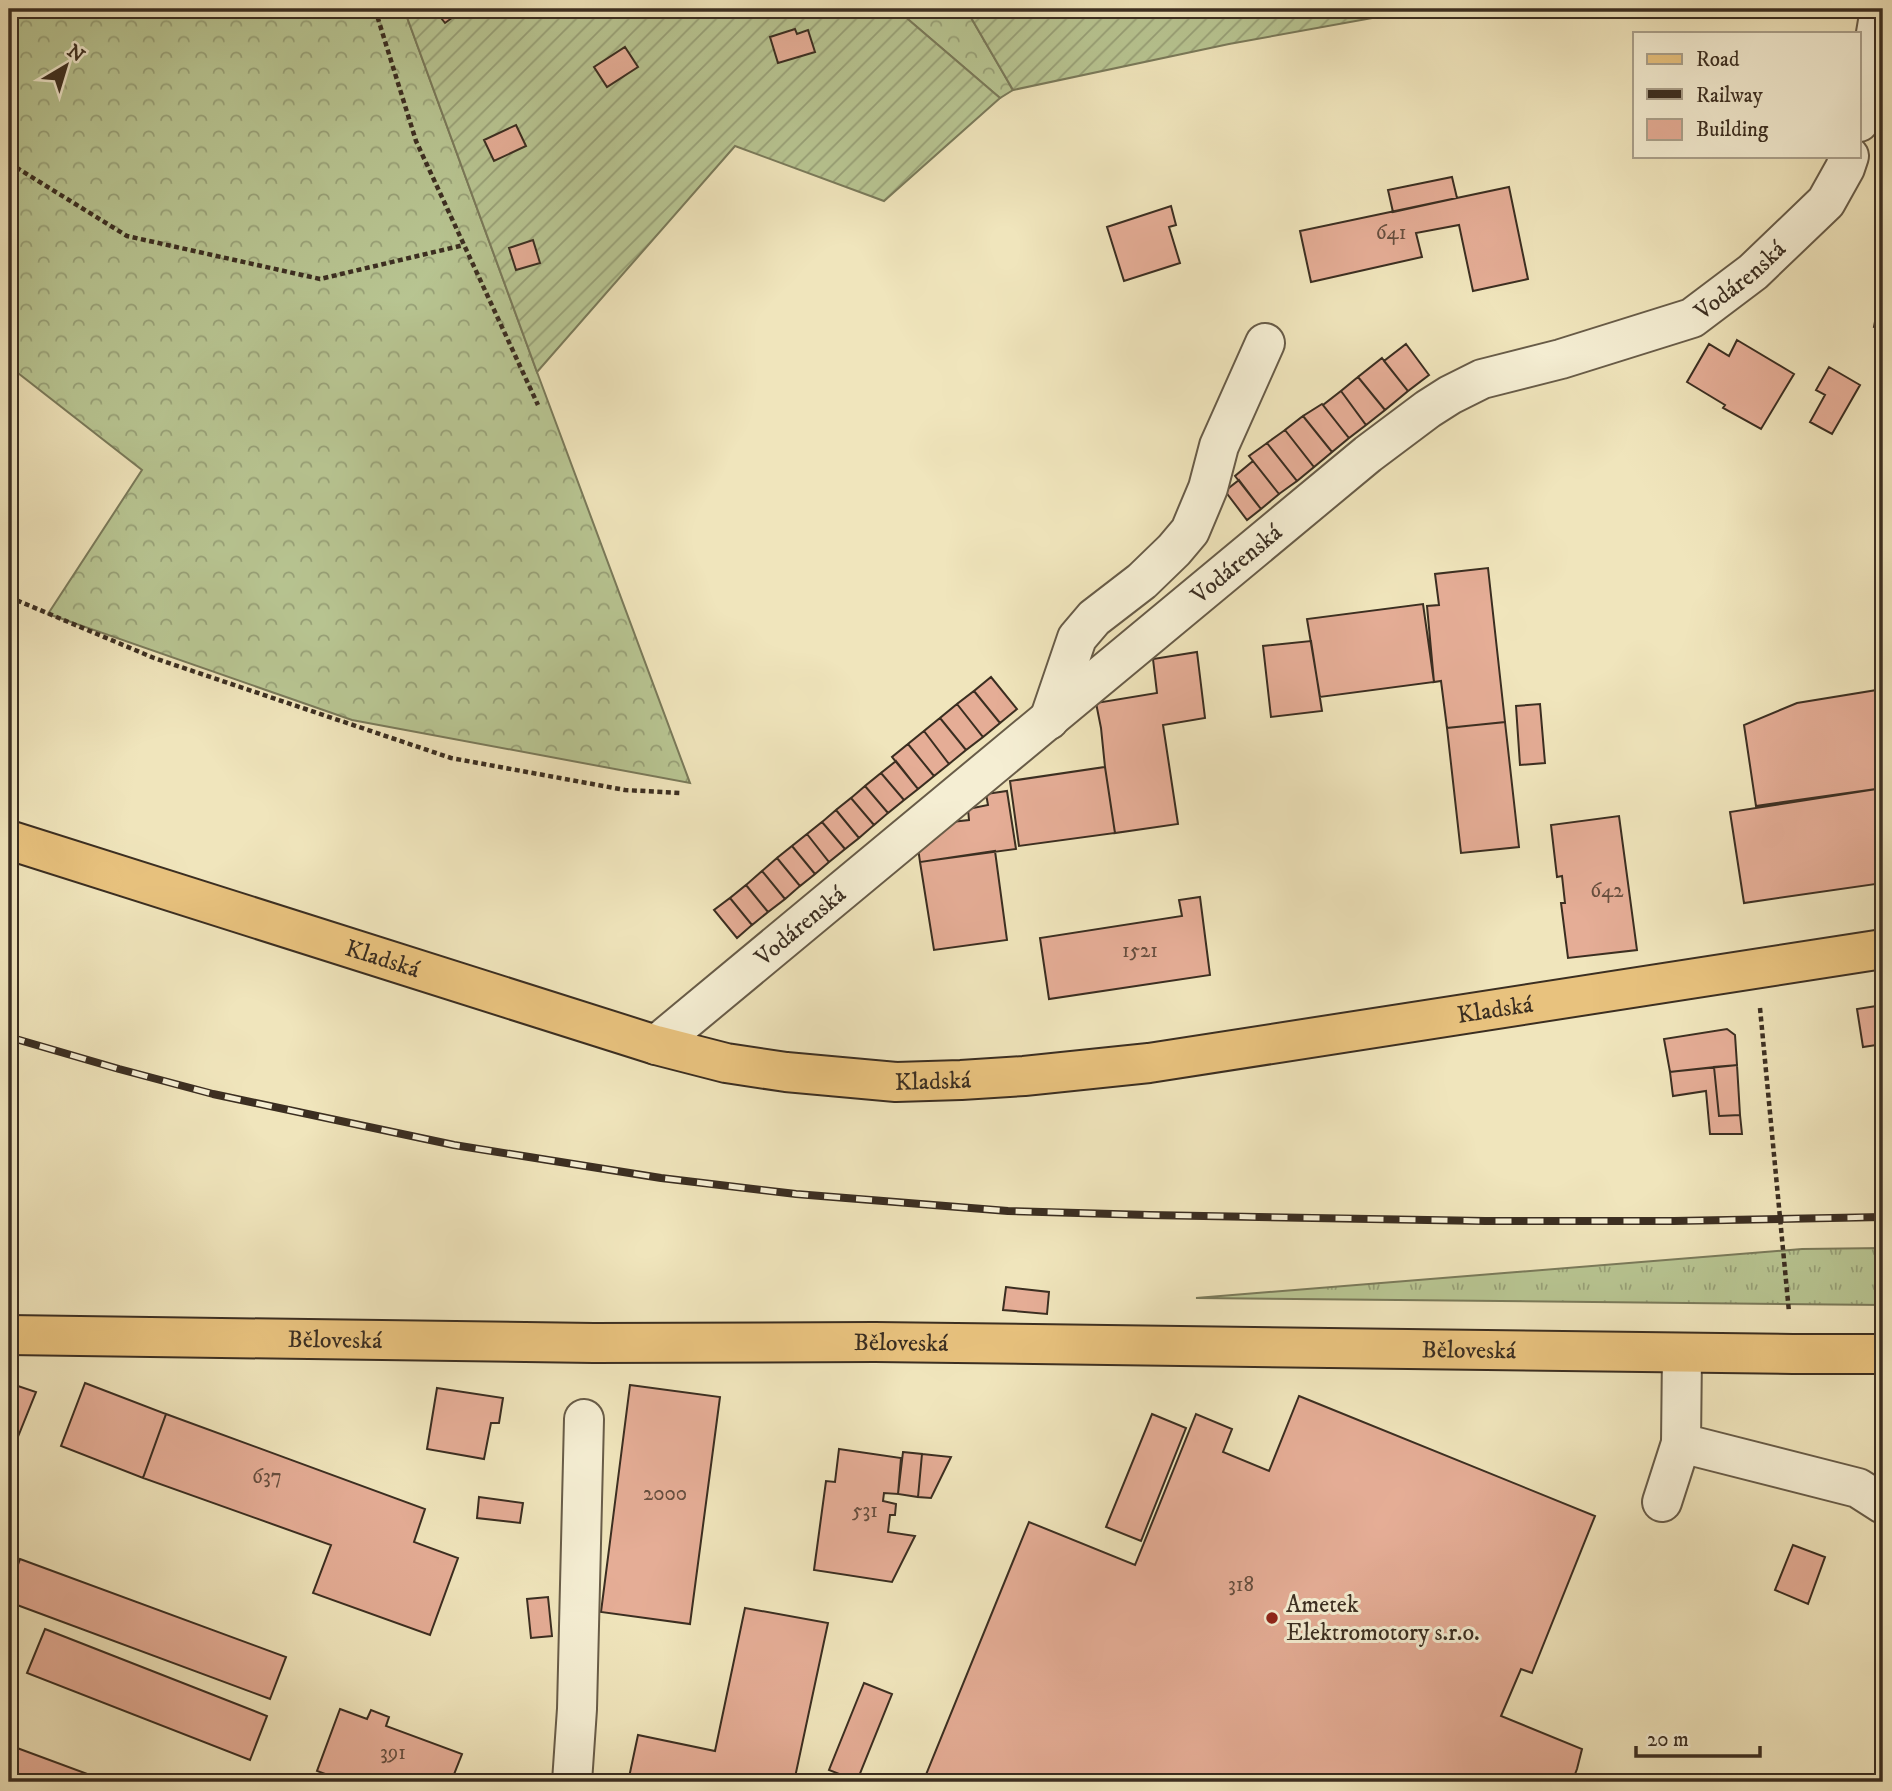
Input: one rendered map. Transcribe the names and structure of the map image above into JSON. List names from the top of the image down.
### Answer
{
  "streets": {
    "main road": ["Kladská", "Běloveská"],
    "street": ["Vodárenská"]
  },
  "crossings": [
    ["Vodárenská", "Kladská"]
  ],
  "places": ["Ametek Elektromotory s.r.o."],
  "house_numbers": [
    "641",
    "642",
    "1521",
    "637",
    "2000",
    "531",
    "318",
    "391"
  ],
  "legend": ["Road", "Railway", "Building"],
  "scale_bar": "20 m",
  "north": "top right"
}
